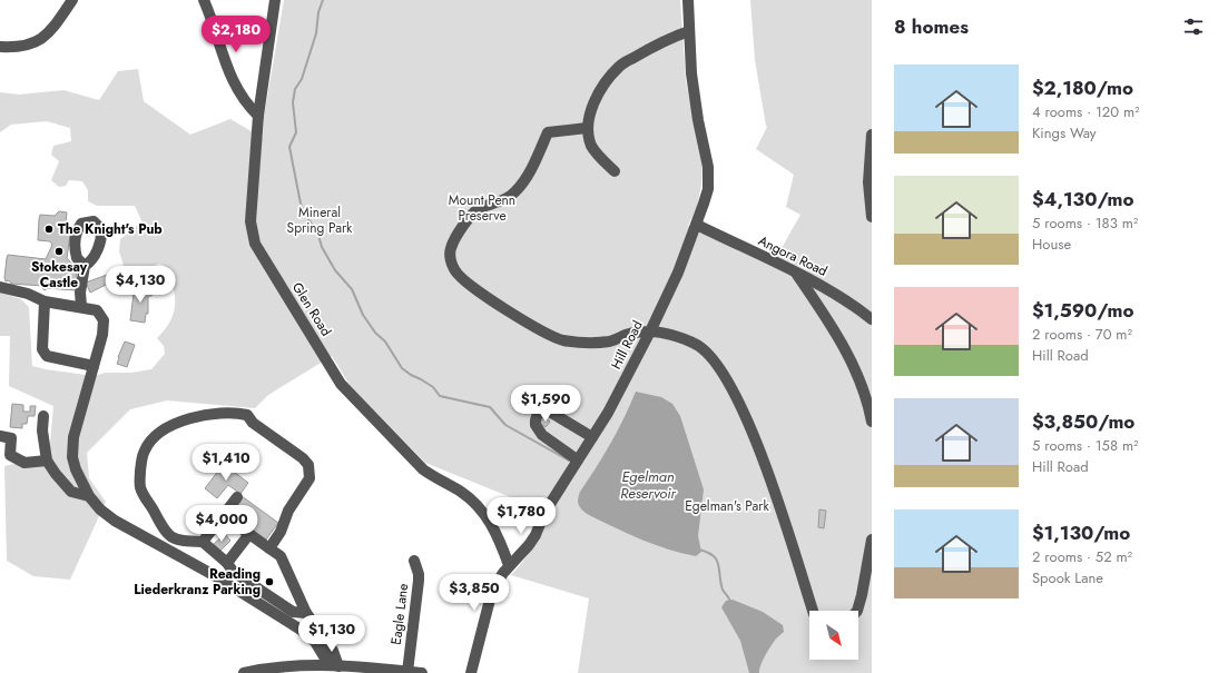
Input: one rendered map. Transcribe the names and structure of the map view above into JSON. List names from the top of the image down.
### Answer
{
  "streets": {
    "street": [
      "Angora Road",
      "Glen Road",
      "Hill Road",
      "Eagle Lane"
    ]
  },
  "crossings": [
    ["Angora Road", "Hill Road"],
    ["Glen Road", "Hill Road"]
  ],
  "water": ["Egelman Reservoir"],
  "parks": ["Mount Penn Preserve", "Mineral Spring Park", "Egelman's Park"],
  "places": ["The Knight's Pub", "Stokesay Castle", "Reading Liederkranz Parking"],
  "north": "bottom right",
  "page": {
    "heading": "8 homes",
    "price": [
      "$2,180",
      "$4,130",
      "$1,590",
      "$1,410",
      "$1,780",
      "$4,000",
      "$3,850",
      "$1,130"
    ],
    "list": [
      {
        "name": "$2,180/mo",
        "note": "4 rooms · 120 m² · Kings Way"
      },
      {
        "name": "$4,130/mo",
        "note": "5 rooms · 183 m² · House"
      },
      {
        "name": "$1,590/mo",
        "note": "2 rooms · 70 m² · Hill Road"
      },
      {
        "name": "$3,850/mo",
        "note": "5 rooms · 158 m² · Hill Road"
      },
      {
        "name": "$1,130/mo",
        "note": "2 rooms · 52 m² · Spook Lane"
      }
    ]
  }
}
